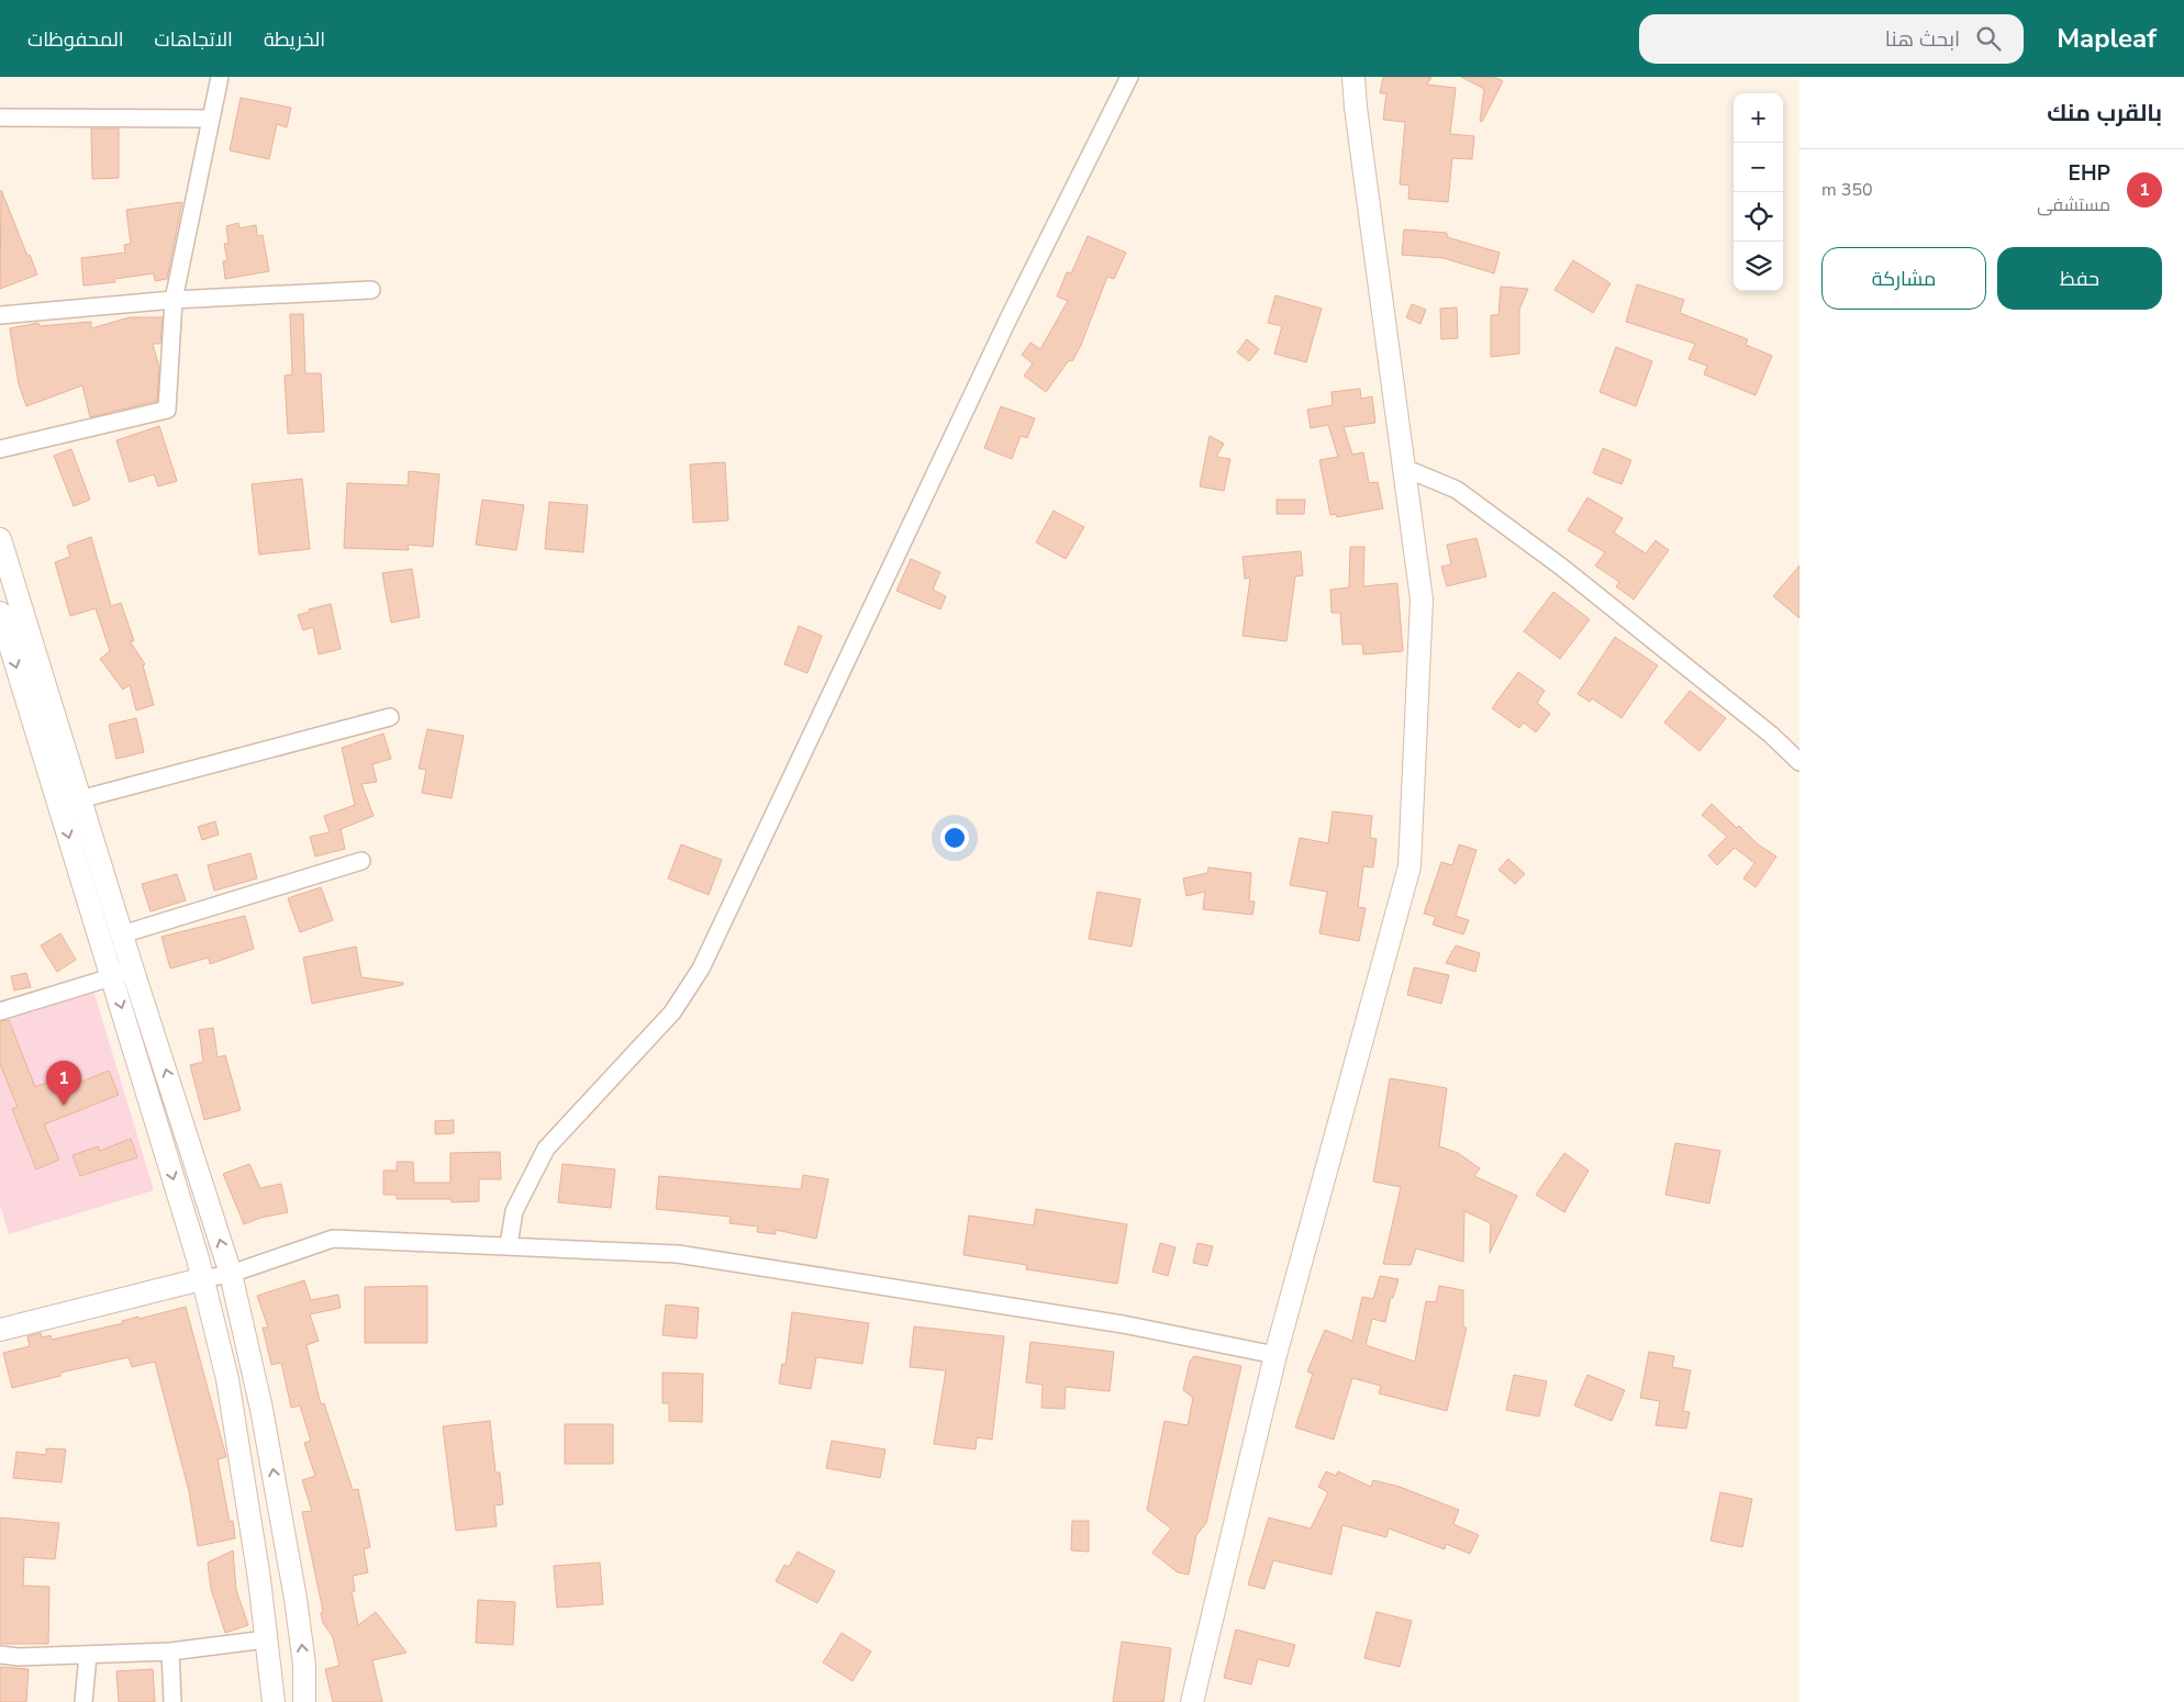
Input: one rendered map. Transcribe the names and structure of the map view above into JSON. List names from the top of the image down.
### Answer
{
  "page": {
    "header": "Mapleaf",
    "search": "ابحث هنا",
    "nav": ["الخريطة", "الاتجاهات", "المحفوظات"],
    "heading": "بالقرب منك",
    "map_buttons": ["+", "−"],
    "list": [
      {
        "mark": "1",
        "name": "EHP",
        "note": "مستشفى",
        "value": "350 m"
      }
    ],
    "buttons": ["حفظ", "مشاركة"],
    "pins": "1"
  }
}
